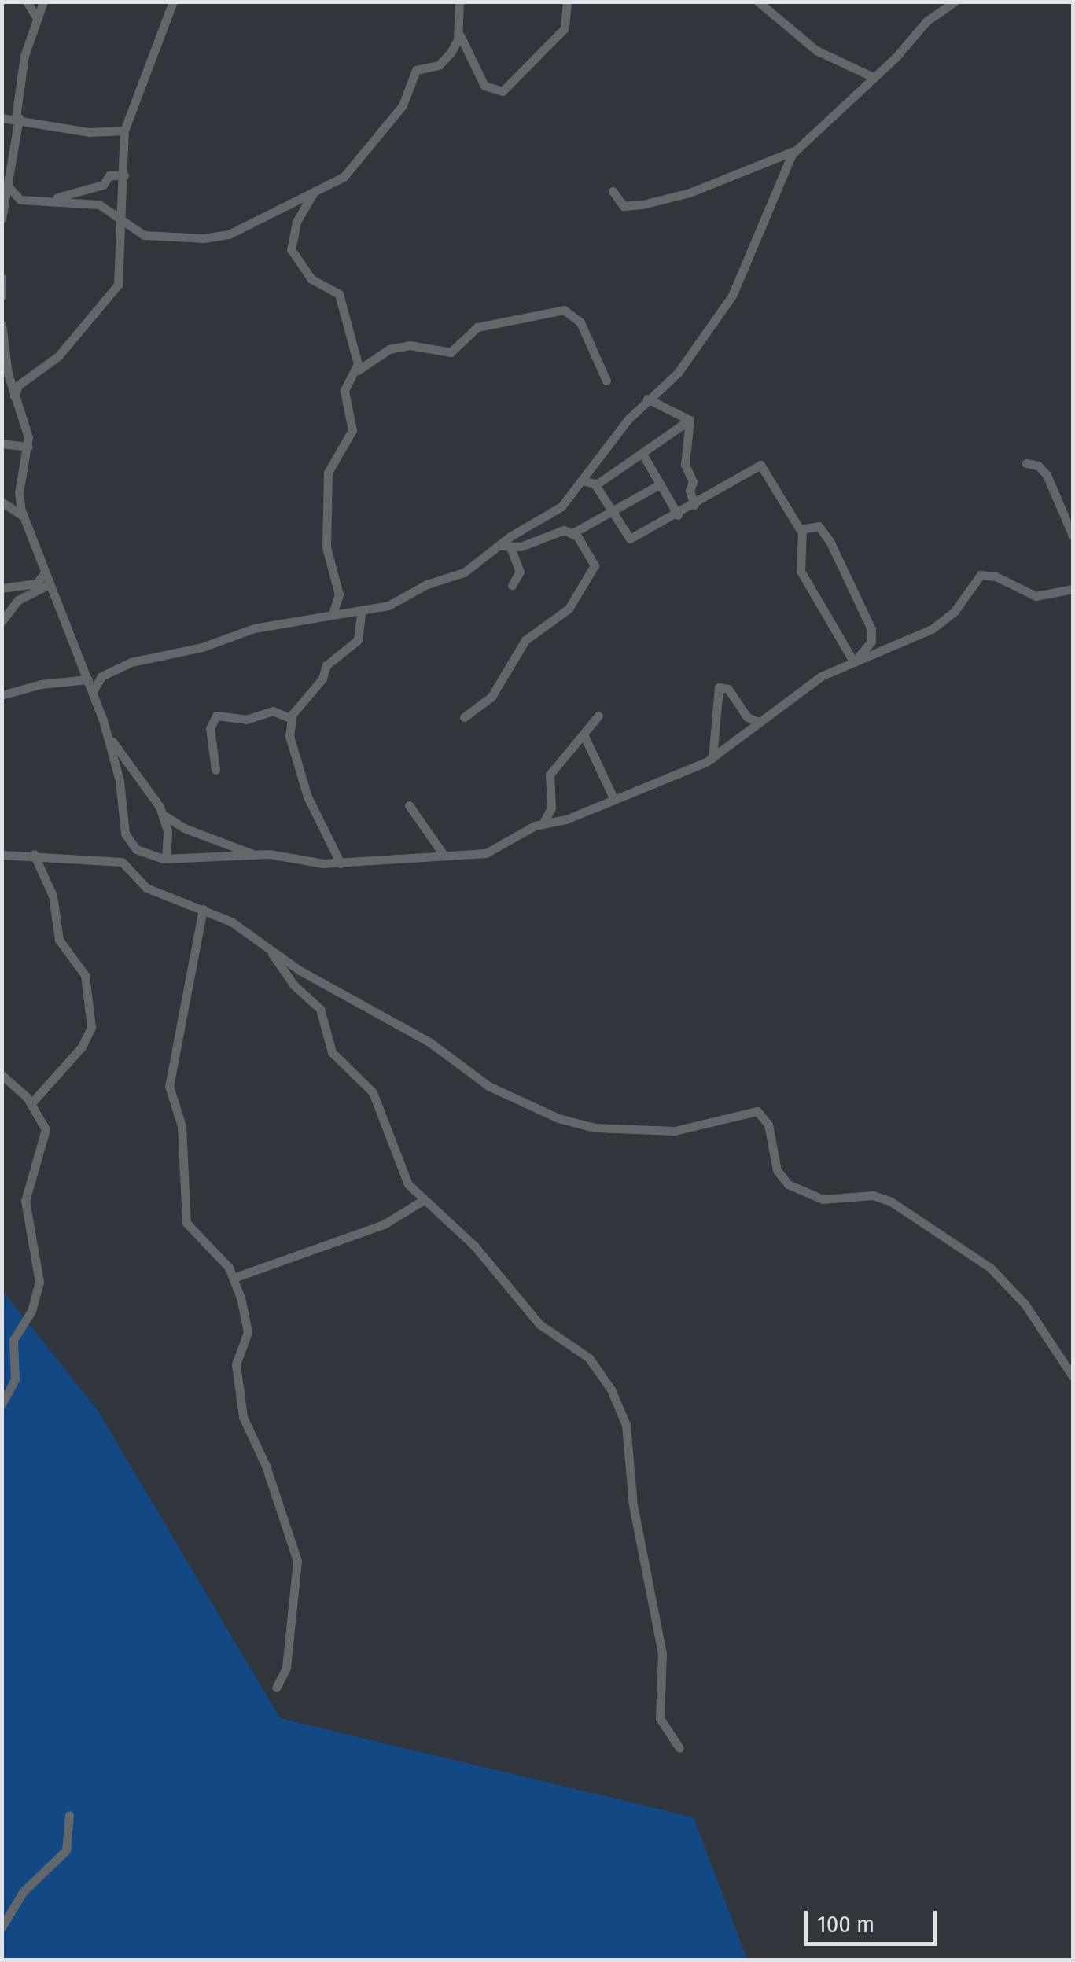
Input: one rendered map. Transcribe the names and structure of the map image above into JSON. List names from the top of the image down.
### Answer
{
  "scale_bar": "100 m"
}
